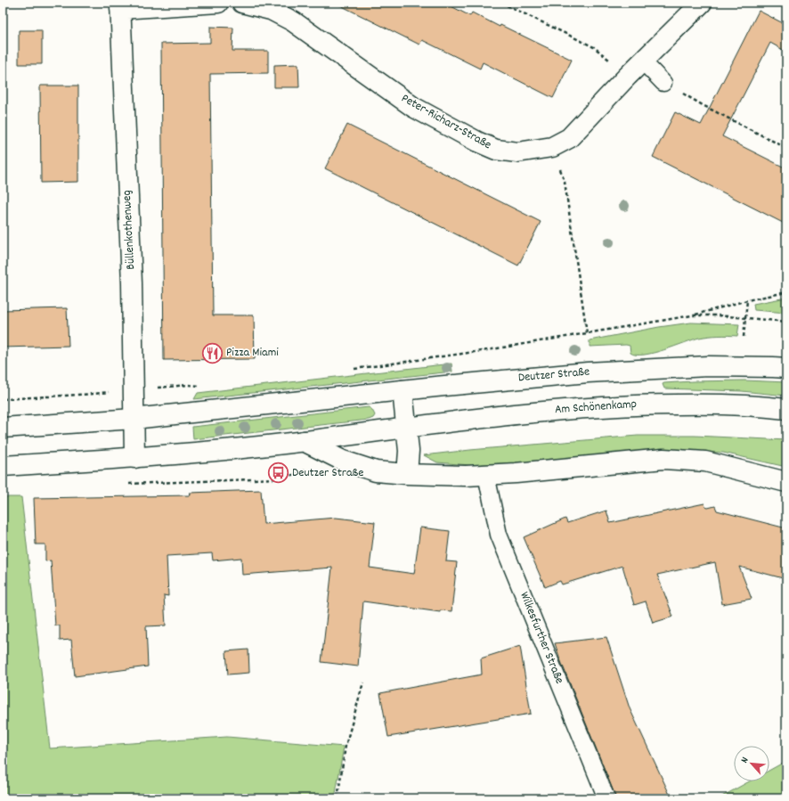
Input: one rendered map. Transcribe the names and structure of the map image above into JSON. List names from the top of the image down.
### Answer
{
  "streets": {
    "street": [
      "Peter-Richarz-Straße",
      "Büllenkothenweg",
      "Deutzer Straße",
      "Am Schönenkamp"
    ],
    "lane": ["Wilkesfurther Straße"]
  },
  "crossings": [
    ["Büllenkothenweg", "Deutzer Straße"]
  ],
  "places": {
    "restaurant": ["Pizza Miami"],
    "bus stop": ["Deutzer Straße"]
  },
  "north": "top left"
}
